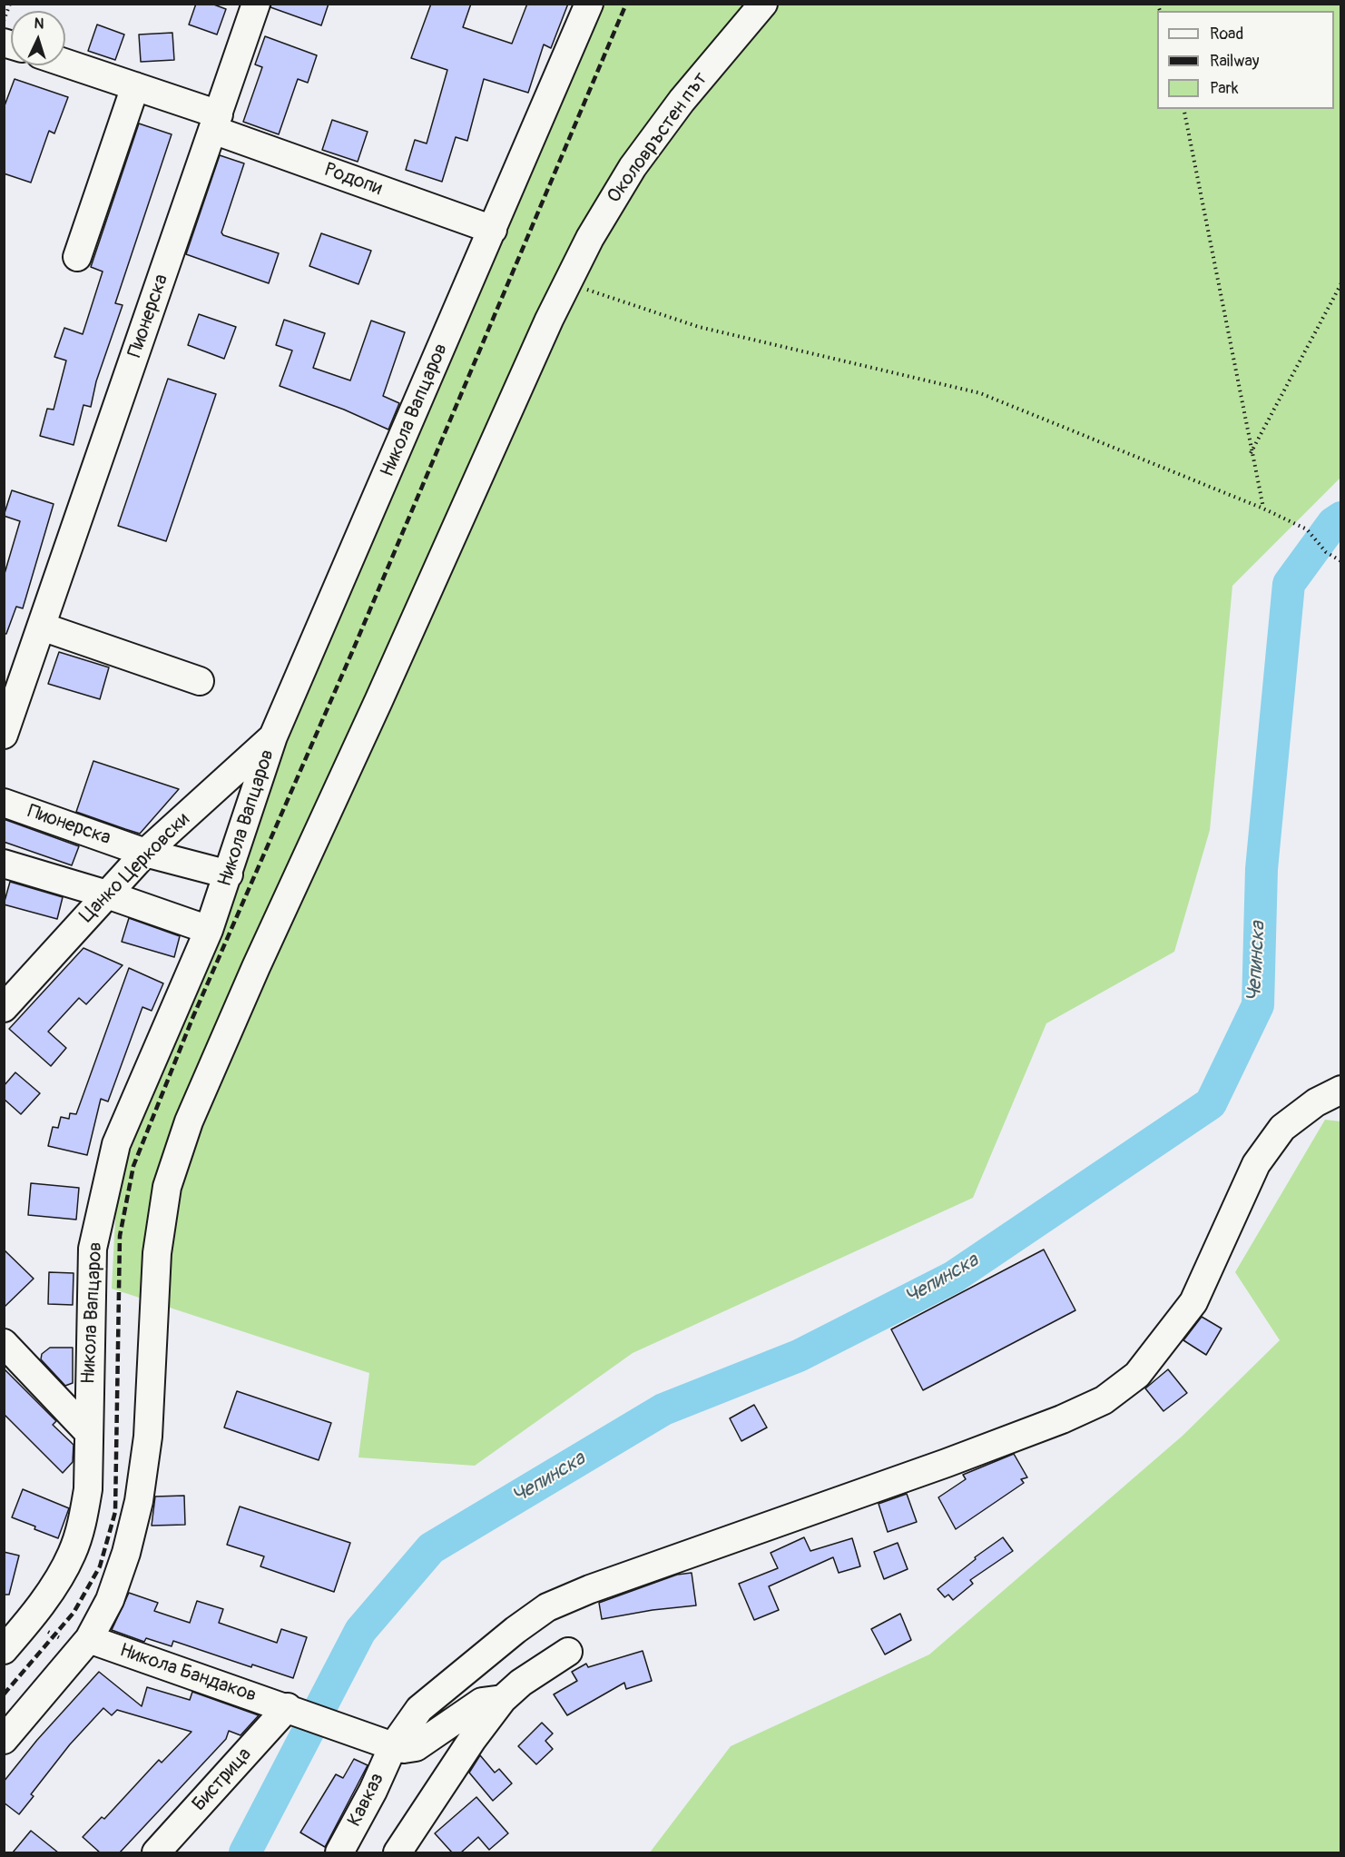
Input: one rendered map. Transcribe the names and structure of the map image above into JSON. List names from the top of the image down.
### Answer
{
  "streets": {
    "street": [
      "Околовръстен път",
      "Родопи",
      "Пионерска",
      "Никола Вапцаров",
      "Цанко Церковски",
      "Никола Бандаков",
      "Бистрица",
      "Кавказ"
    ]
  },
  "crossings": [
    ["Родопи", "Пионерска"],
    ["Родопи", "Никола Вапцаров"],
    ["Пионерска", "Никола Вапцаров"],
    ["Пионерска", "Цанко Церковски"],
    ["Никола Вапцаров", "Цанко Церковски"],
    ["Никола Бандаков", "Бистрица"],
    ["Никола Бандаков", "Кавказ"]
  ],
  "water": ["Чепинска"],
  "legend": ["Road", "Railway", "Park"],
  "north": "top"
}
